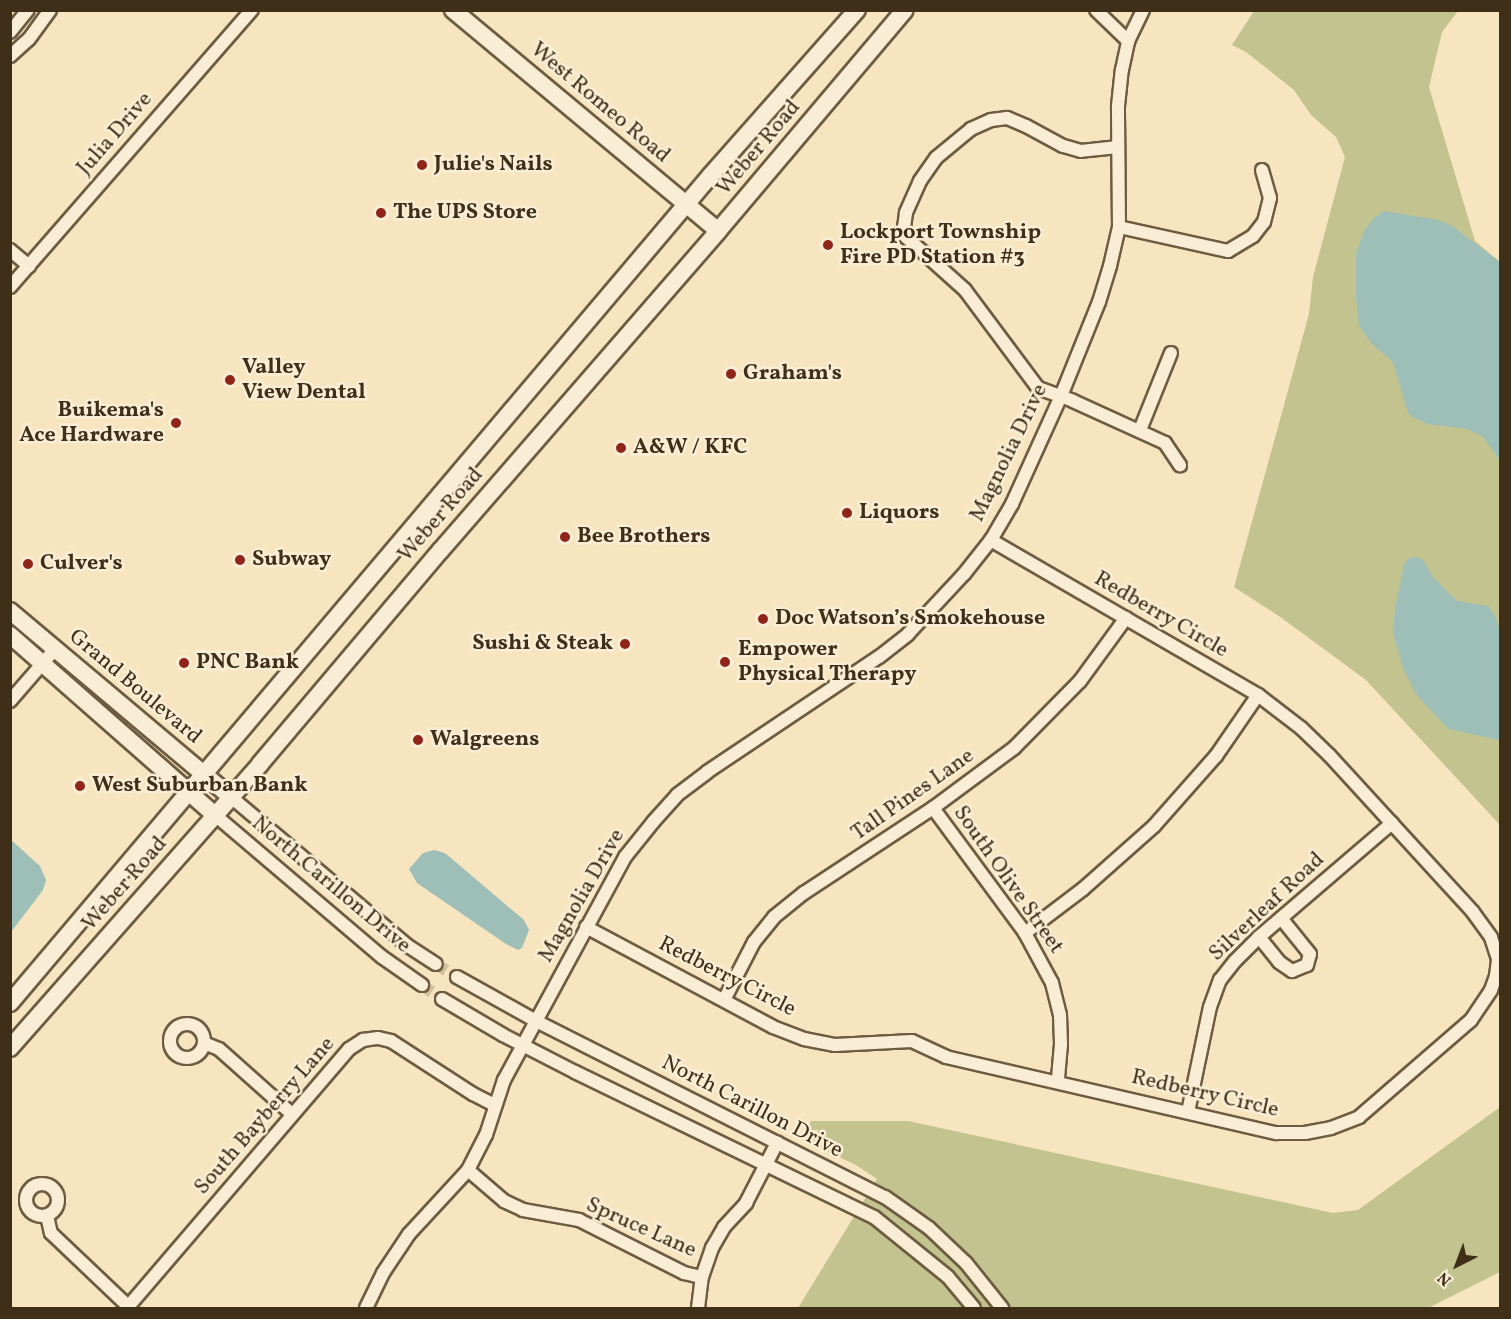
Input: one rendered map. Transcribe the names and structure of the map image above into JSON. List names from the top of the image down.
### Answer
{
  "streets": {
    "main road": ["West Romeo Road", "Weber Road", "Grand Boulevard"],
    "street": [
      "Julia Drive",
      "Magnolia Drive",
      "Redberry Circle",
      "Tall Pines Lane",
      "South Olive Street",
      "North Carillon Drive",
      "Silverleaf Road",
      "South Bayberry Lane",
      "Spruce Lane"
    ]
  },
  "crossings": [
    ["West Romeo Road", "Weber Road"],
    ["Weber Road", "Grand Boulevard"],
    ["Weber Road", "North Carillon Drive"],
    ["Magnolia Drive", "Redberry Circle"],
    ["Magnolia Drive", "North Carillon Drive"],
    ["Magnolia Drive", "South Bayberry Lane"],
    ["Magnolia Drive", "Spruce Lane"],
    ["Redberry Circle", "Tall Pines Lane"],
    ["Redberry Circle", "South Olive Street"],
    ["Redberry Circle", "Silverleaf Road"],
    ["Grand Boulevard", "North Carillon Drive"],
    ["Tall Pines Lane", "South Olive Street"]
  ],
  "places": [
    "Julie's Nails",
    "The UPS Store",
    "Lockport Township Fire PD Station #3",
    "Graham's",
    "Valley View Dental",
    "Buikema's Ace Hardware",
    "A&W / KFC",
    "Liquors",
    "Bee Brothers",
    "Subway",
    "Culver's",
    "Doc Watson’s Smokehouse",
    "Sushi & Steak",
    "Empower Physical Therapy",
    "PNC Bank",
    "Walgreens",
    "West Suburban Bank"
  ],
  "north": "bottom left"
}
